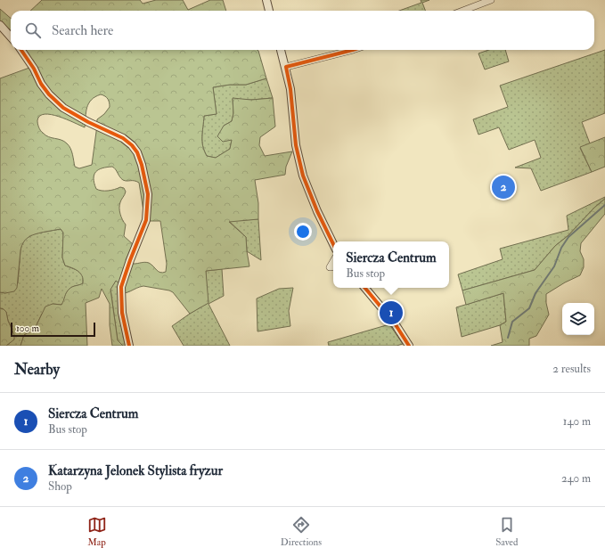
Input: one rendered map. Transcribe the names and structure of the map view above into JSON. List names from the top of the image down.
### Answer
{
  "scale_bar": "100 m",
  "page": {
    "search": "Search here",
    "pins": ["2", "1"],
    "popup": ["Siercza Centrum", "Bus stop"],
    "scale": "100 m",
    "heading": ["Nearby", "2 results"],
    "list": [
      {
        "mark": "1",
        "name": "Siercza Centrum",
        "note": "Bus stop",
        "value": "140 m"
      },
      {
        "mark": "2",
        "name": "Katarzyna Jelonek Stylista fryzur",
        "note": "Shop",
        "value": "240 m"
      }
    ],
    "nav": ["Map", "Directions", "Saved"]
  }
}
